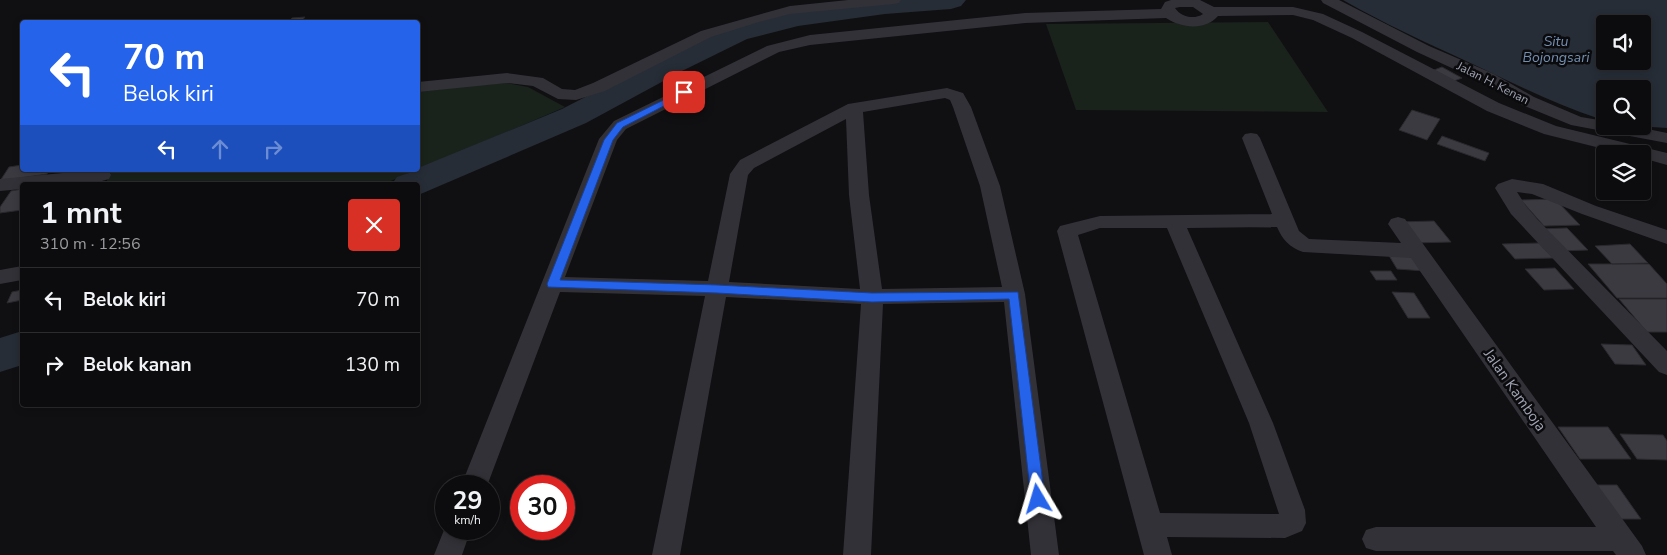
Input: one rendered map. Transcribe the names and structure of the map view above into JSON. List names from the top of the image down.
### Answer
{
  "streets": {
    "street": ["Jalan H. Kenan", "Jalan Kamboja"]
  },
  "water": ["Situ Bojongsari"],
  "page": {
    "turn": ["70 m", "Belok kiri"],
    "heading": ["1 mnt", "310 m · 12:56"],
    "list": [
      {
        "name": "Belok kiri",
        "value": "70 m"
      },
      {
        "name": "Belok kanan",
        "value": "130 m"
      }
    ],
    "speed": "29 km/h",
    "limit": "30"
  }
}
